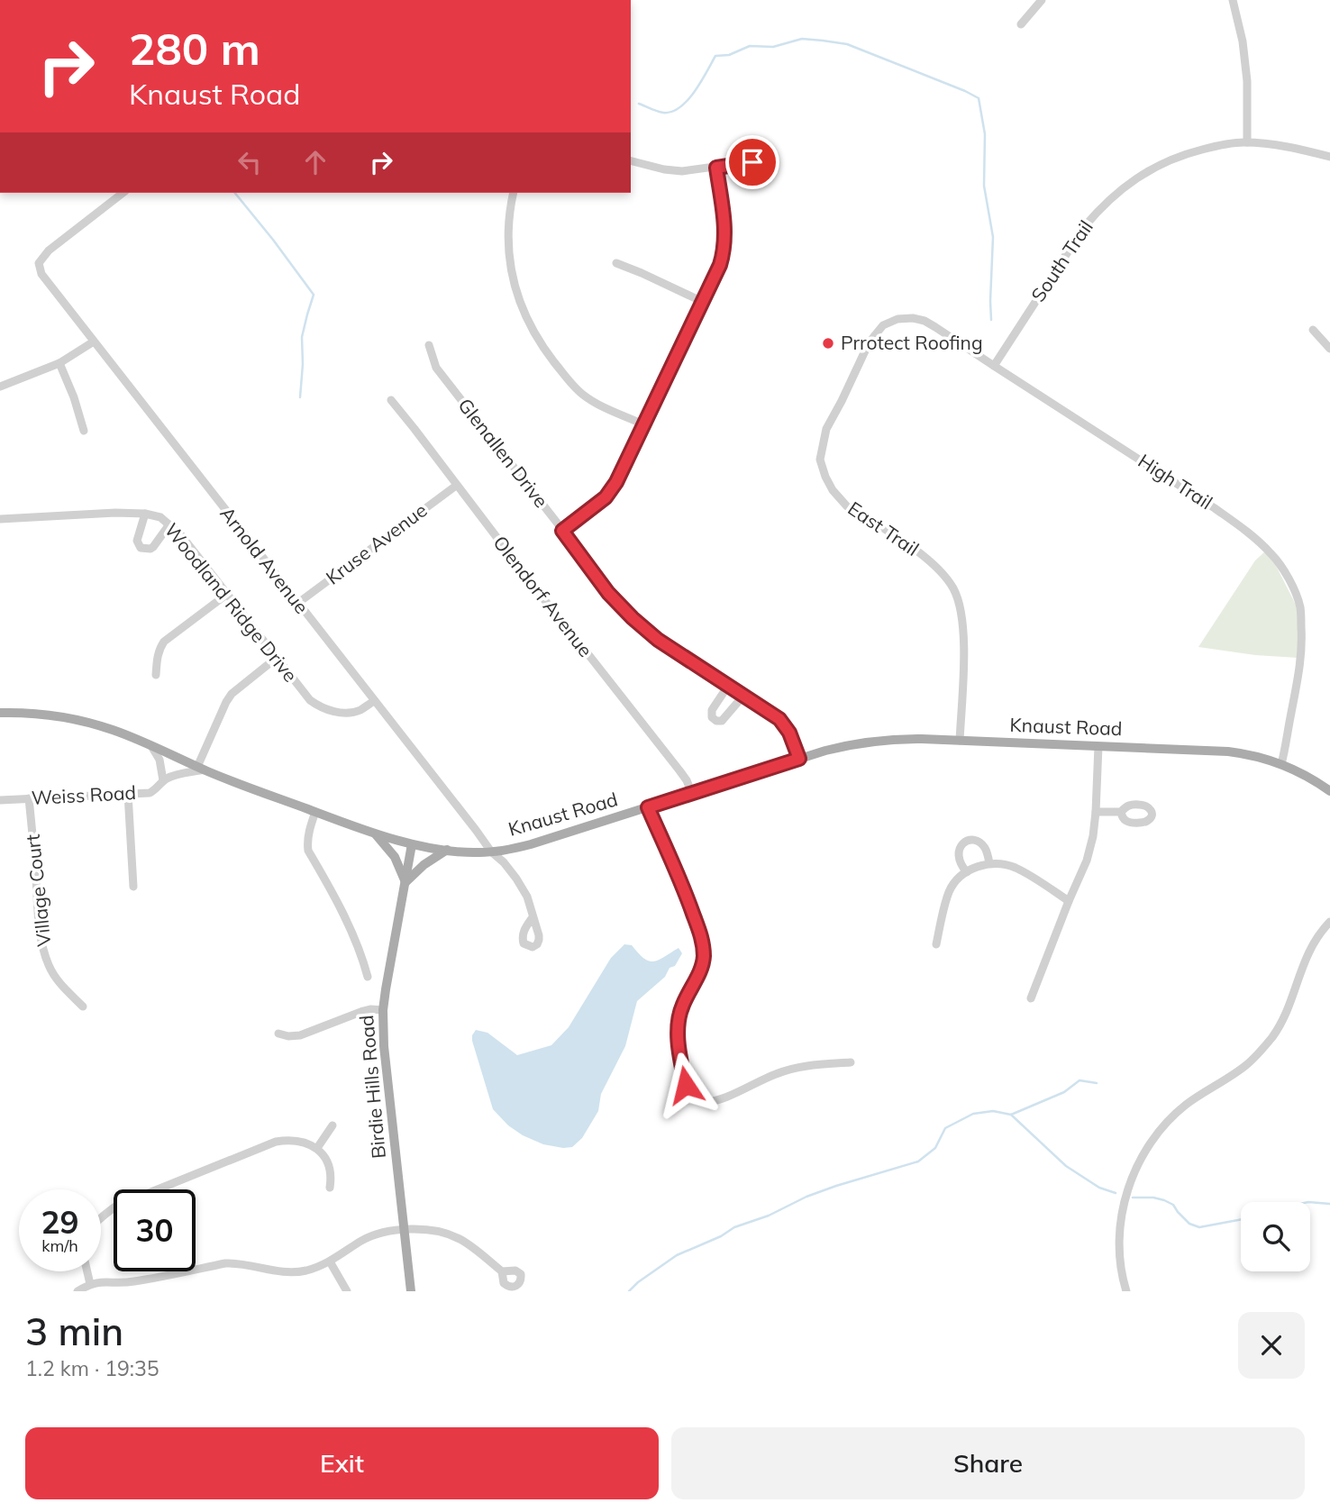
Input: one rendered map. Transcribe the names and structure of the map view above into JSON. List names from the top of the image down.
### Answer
{
  "streets": {
    "main road": ["Knaust Road", "Birdie Hills Road"],
    "street": [
      "South Trail",
      "Glenallen Drive",
      "High Trail",
      "East Trail",
      "Kruse Avenue",
      "Arnold Avenue",
      "Olendorf Avenue",
      "Woodland Ridge Drive",
      "Weiss Road",
      "Village Court"
    ]
  },
  "crossings": [
    ["South Trail", "High Trail"],
    ["Glenallen Drive", "Knaust Road"],
    ["High Trail", "East Trail"],
    ["High Trail", "Knaust Road"],
    ["East Trail", "Knaust Road"],
    ["Kruse Avenue", "Arnold Avenue"],
    ["Kruse Avenue", "Olendorf Avenue"],
    ["Arnold Avenue", "Woodland Ridge Drive"],
    ["Arnold Avenue", "Knaust Road"],
    ["Olendorf Avenue", "Knaust Road"],
    ["Knaust Road", "Weiss Road"],
    ["Knaust Road", "Birdie Hills Road"],
    ["Weiss Road", "Village Court"]
  ],
  "places": ["Prrotect Roofing"],
  "page": {
    "turn": ["280 m", "Knaust Road"],
    "speed": "29 km/h",
    "limit": "30",
    "heading": ["3 min", "1.2 km · 19:35"],
    "buttons": ["Exit", "Share"]
  }
}
